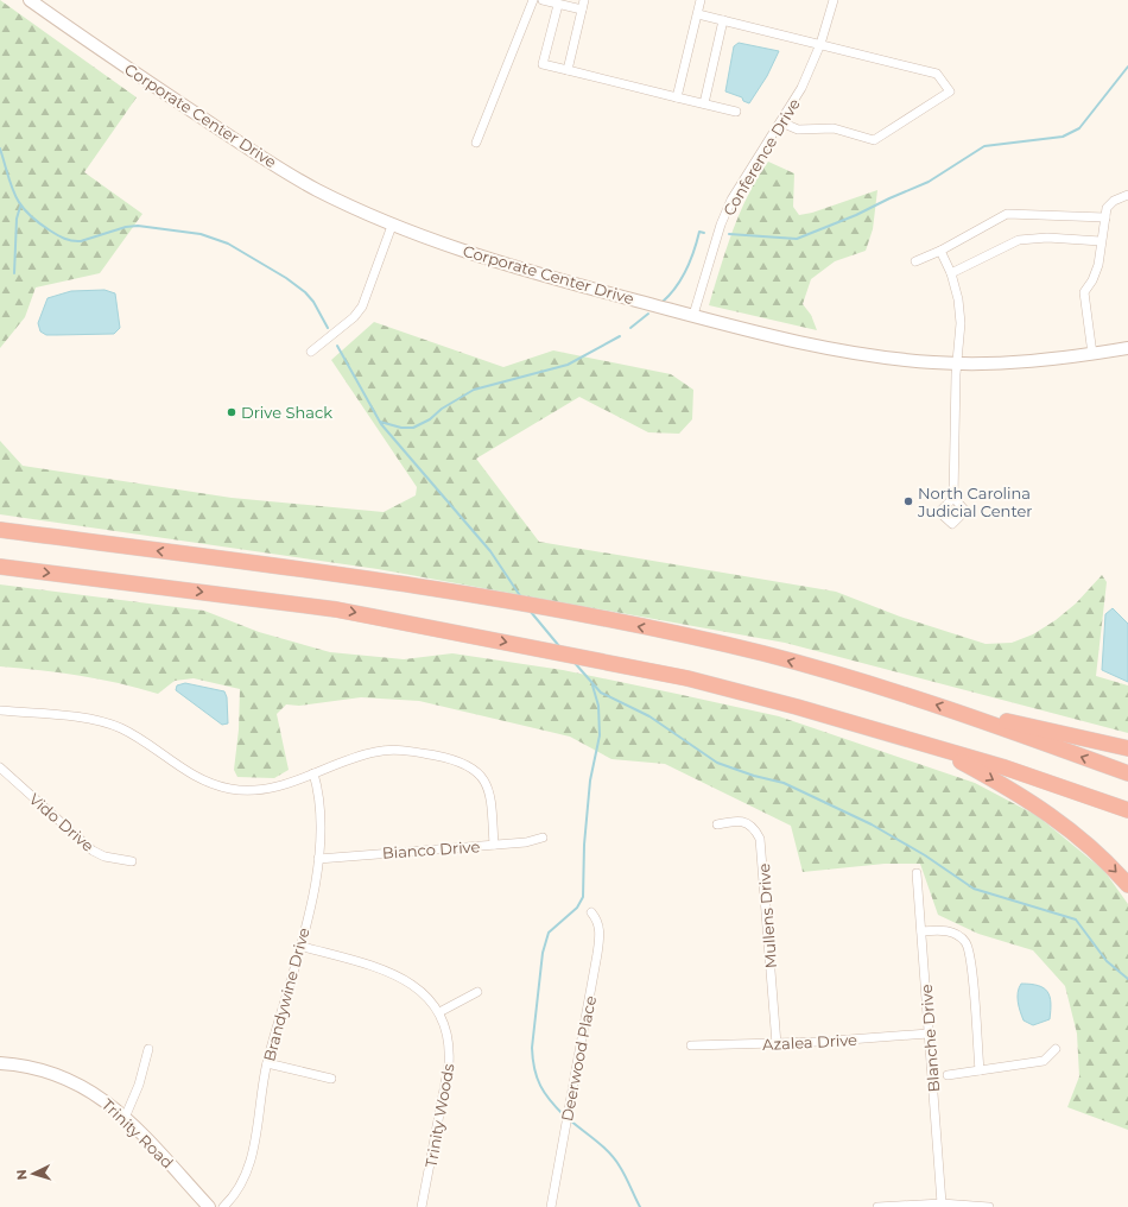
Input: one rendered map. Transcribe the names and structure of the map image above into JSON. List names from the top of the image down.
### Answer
{
  "streets": {
    "street": [
      "Corporate Center Drive",
      "Conference Drive",
      "Vido Drive",
      "Bianco Drive",
      "Mullens Drive",
      "Brandywine Drive",
      "Blanche Drive",
      "Azalea Drive",
      "Deerwood Place",
      "Trinity Woods",
      "Trinity Road"
    ]
  },
  "crossings": [
    ["Corporate Center Drive", "Conference Drive"],
    ["Bianco Drive", "Brandywine Drive"],
    ["Mullens Drive", "Azalea Drive"],
    ["Brandywine Drive", "Trinity Woods"],
    ["Blanche Drive", "Azalea Drive"]
  ],
  "places": ["Drive Shack", "North Carolina Judicial Center"],
  "north": "left"
}
